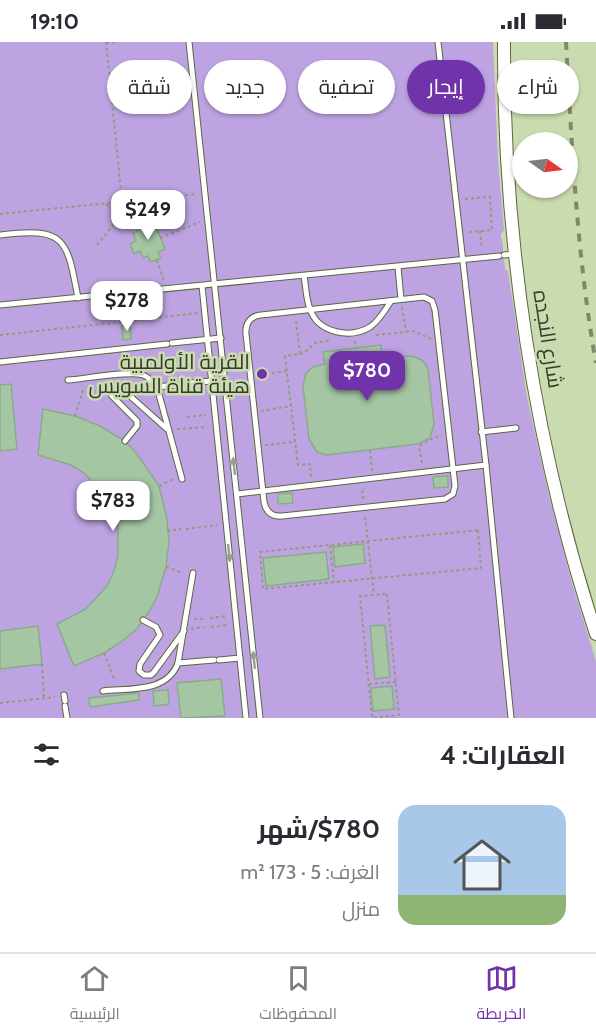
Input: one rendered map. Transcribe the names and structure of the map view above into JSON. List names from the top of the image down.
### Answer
{
  "streets": {
    "street": ["شارع النجده"]
  },
  "places": ["القرية الأولمبية هيئة قناة السويس"],
  "north": "right",
  "page": {
    "status": "19:10",
    "chip": [
      "شراء",
      "إيجار",
      "تصفية",
      "جديد",
      "شقة"
    ],
    "price": [
      "$249",
      "$278",
      "$780",
      "$783"
    ],
    "heading": "العقارات: 4",
    "list": [
      {
        "name": "$780/شهر",
        "note": "الغرف: 5 · 173 m² · منزل"
      }
    ],
    "tabs": ["الخريطة", "المحفوظات", "الرئيسية"]
  }
}
